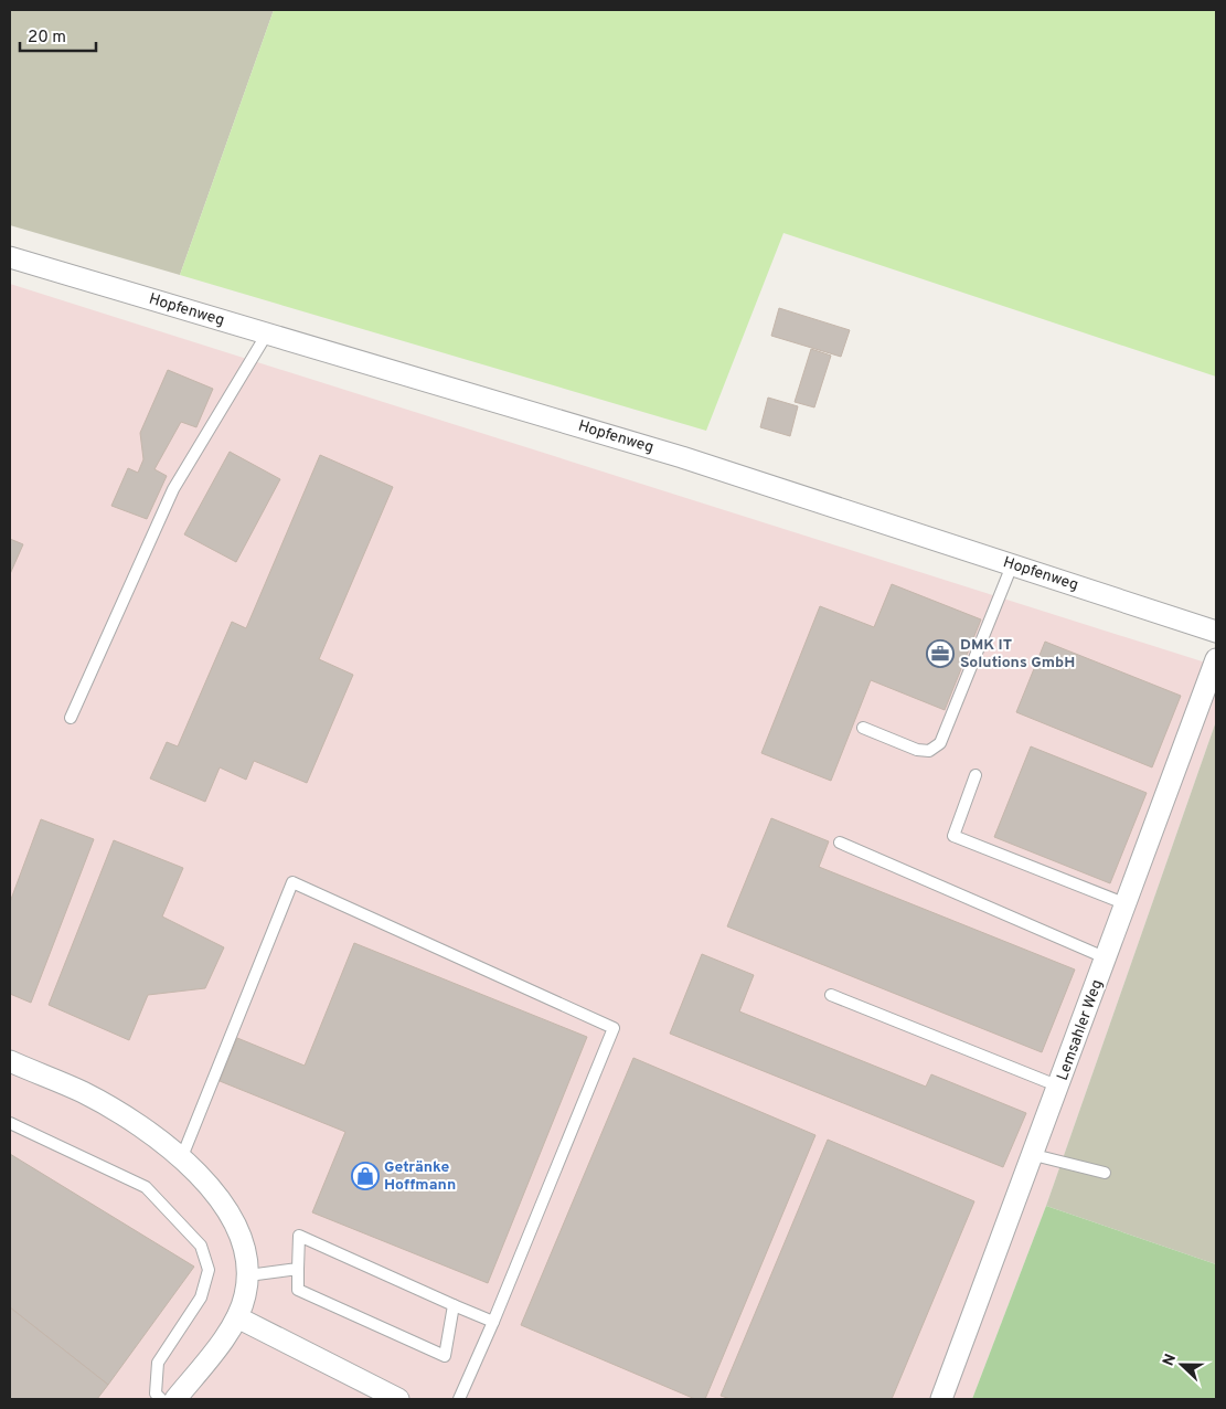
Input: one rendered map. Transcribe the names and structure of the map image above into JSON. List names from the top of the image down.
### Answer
{
  "streets": {
    "street": ["Hopfenweg", "Lemsahler Weg"]
  },
  "places": {
    "office": ["DMK IT Solutions GmbH"],
    "shop": ["Getränke Hoffmann"]
  },
  "scale_bar": "20 m",
  "north": "left"
}
